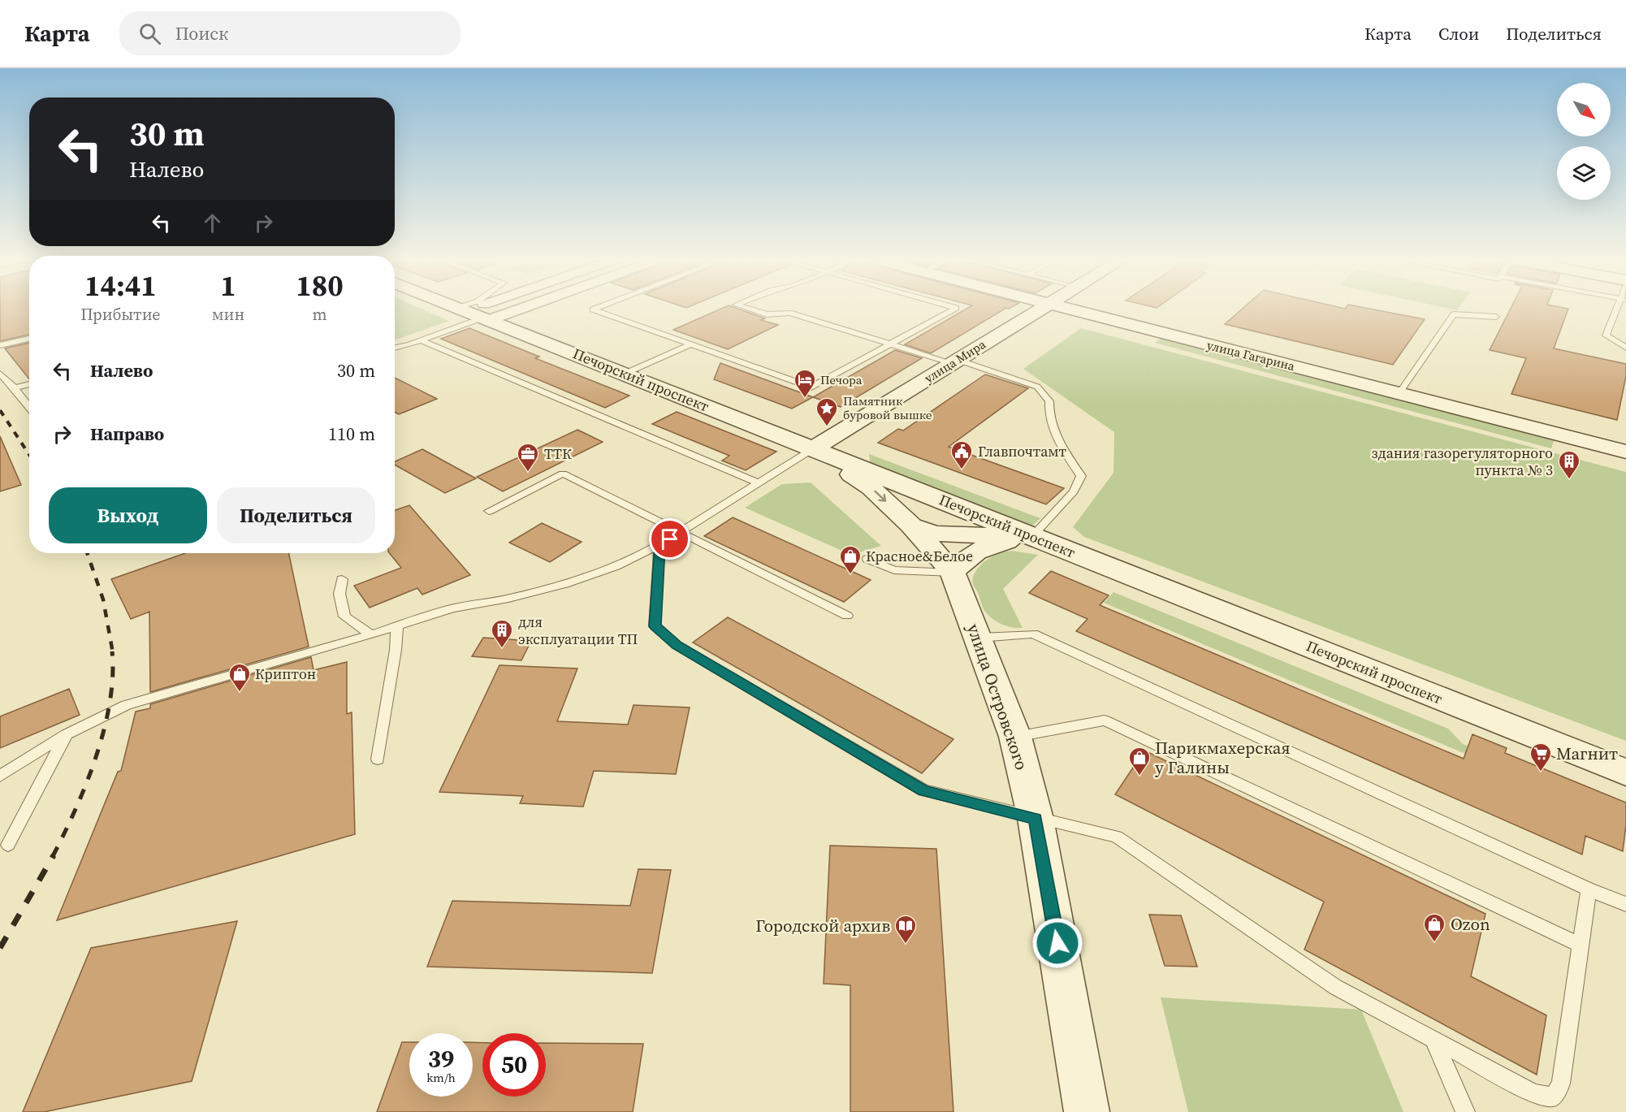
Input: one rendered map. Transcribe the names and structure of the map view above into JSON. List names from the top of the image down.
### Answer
{
  "streets": {
    "main road": [
      "улица Гагарина",
      "улица Мира",
      "Печорский проспект",
      "улица Островского"
    ]
  },
  "crossings": [
    ["улица Мира", "Печорский проспект"],
    ["Печорский проспект", "улица Островского"]
  ],
  "places": {
    "hotel": ["Печора"],
    "place": ["Памятник буровой вышке"],
    "public building": ["Главпочтамт"],
    "office": ["ТТК"],
    "building": ["здания газорегуляторного пункта № 3", "для эксплуатации ТП"],
    "shop": [
      "Красное&Белое",
      "Криптон",
      "Парикмахерская у Галины",
      "Ozon"
    ],
    "supermarket": ["Магнит"],
    "library": ["Городской архив"]
  },
  "north": "bottom right",
  "page": {
    "header": "Карта",
    "search": "Поиск",
    "nav": ["Карта", "Слои", "Поделиться"],
    "turn": ["30 m", "Налево"],
    "eta": [
      "14:41",
      "Прибытие",
      "1",
      "мин",
      "180",
      "m"
    ],
    "list": [
      {
        "name": "Налево",
        "value": "30 m"
      },
      {
        "name": "Направо",
        "value": "110 m"
      }
    ],
    "buttons": ["Выход", "Поделиться"],
    "speed": "39 km/h",
    "limit": "50"
  }
}
